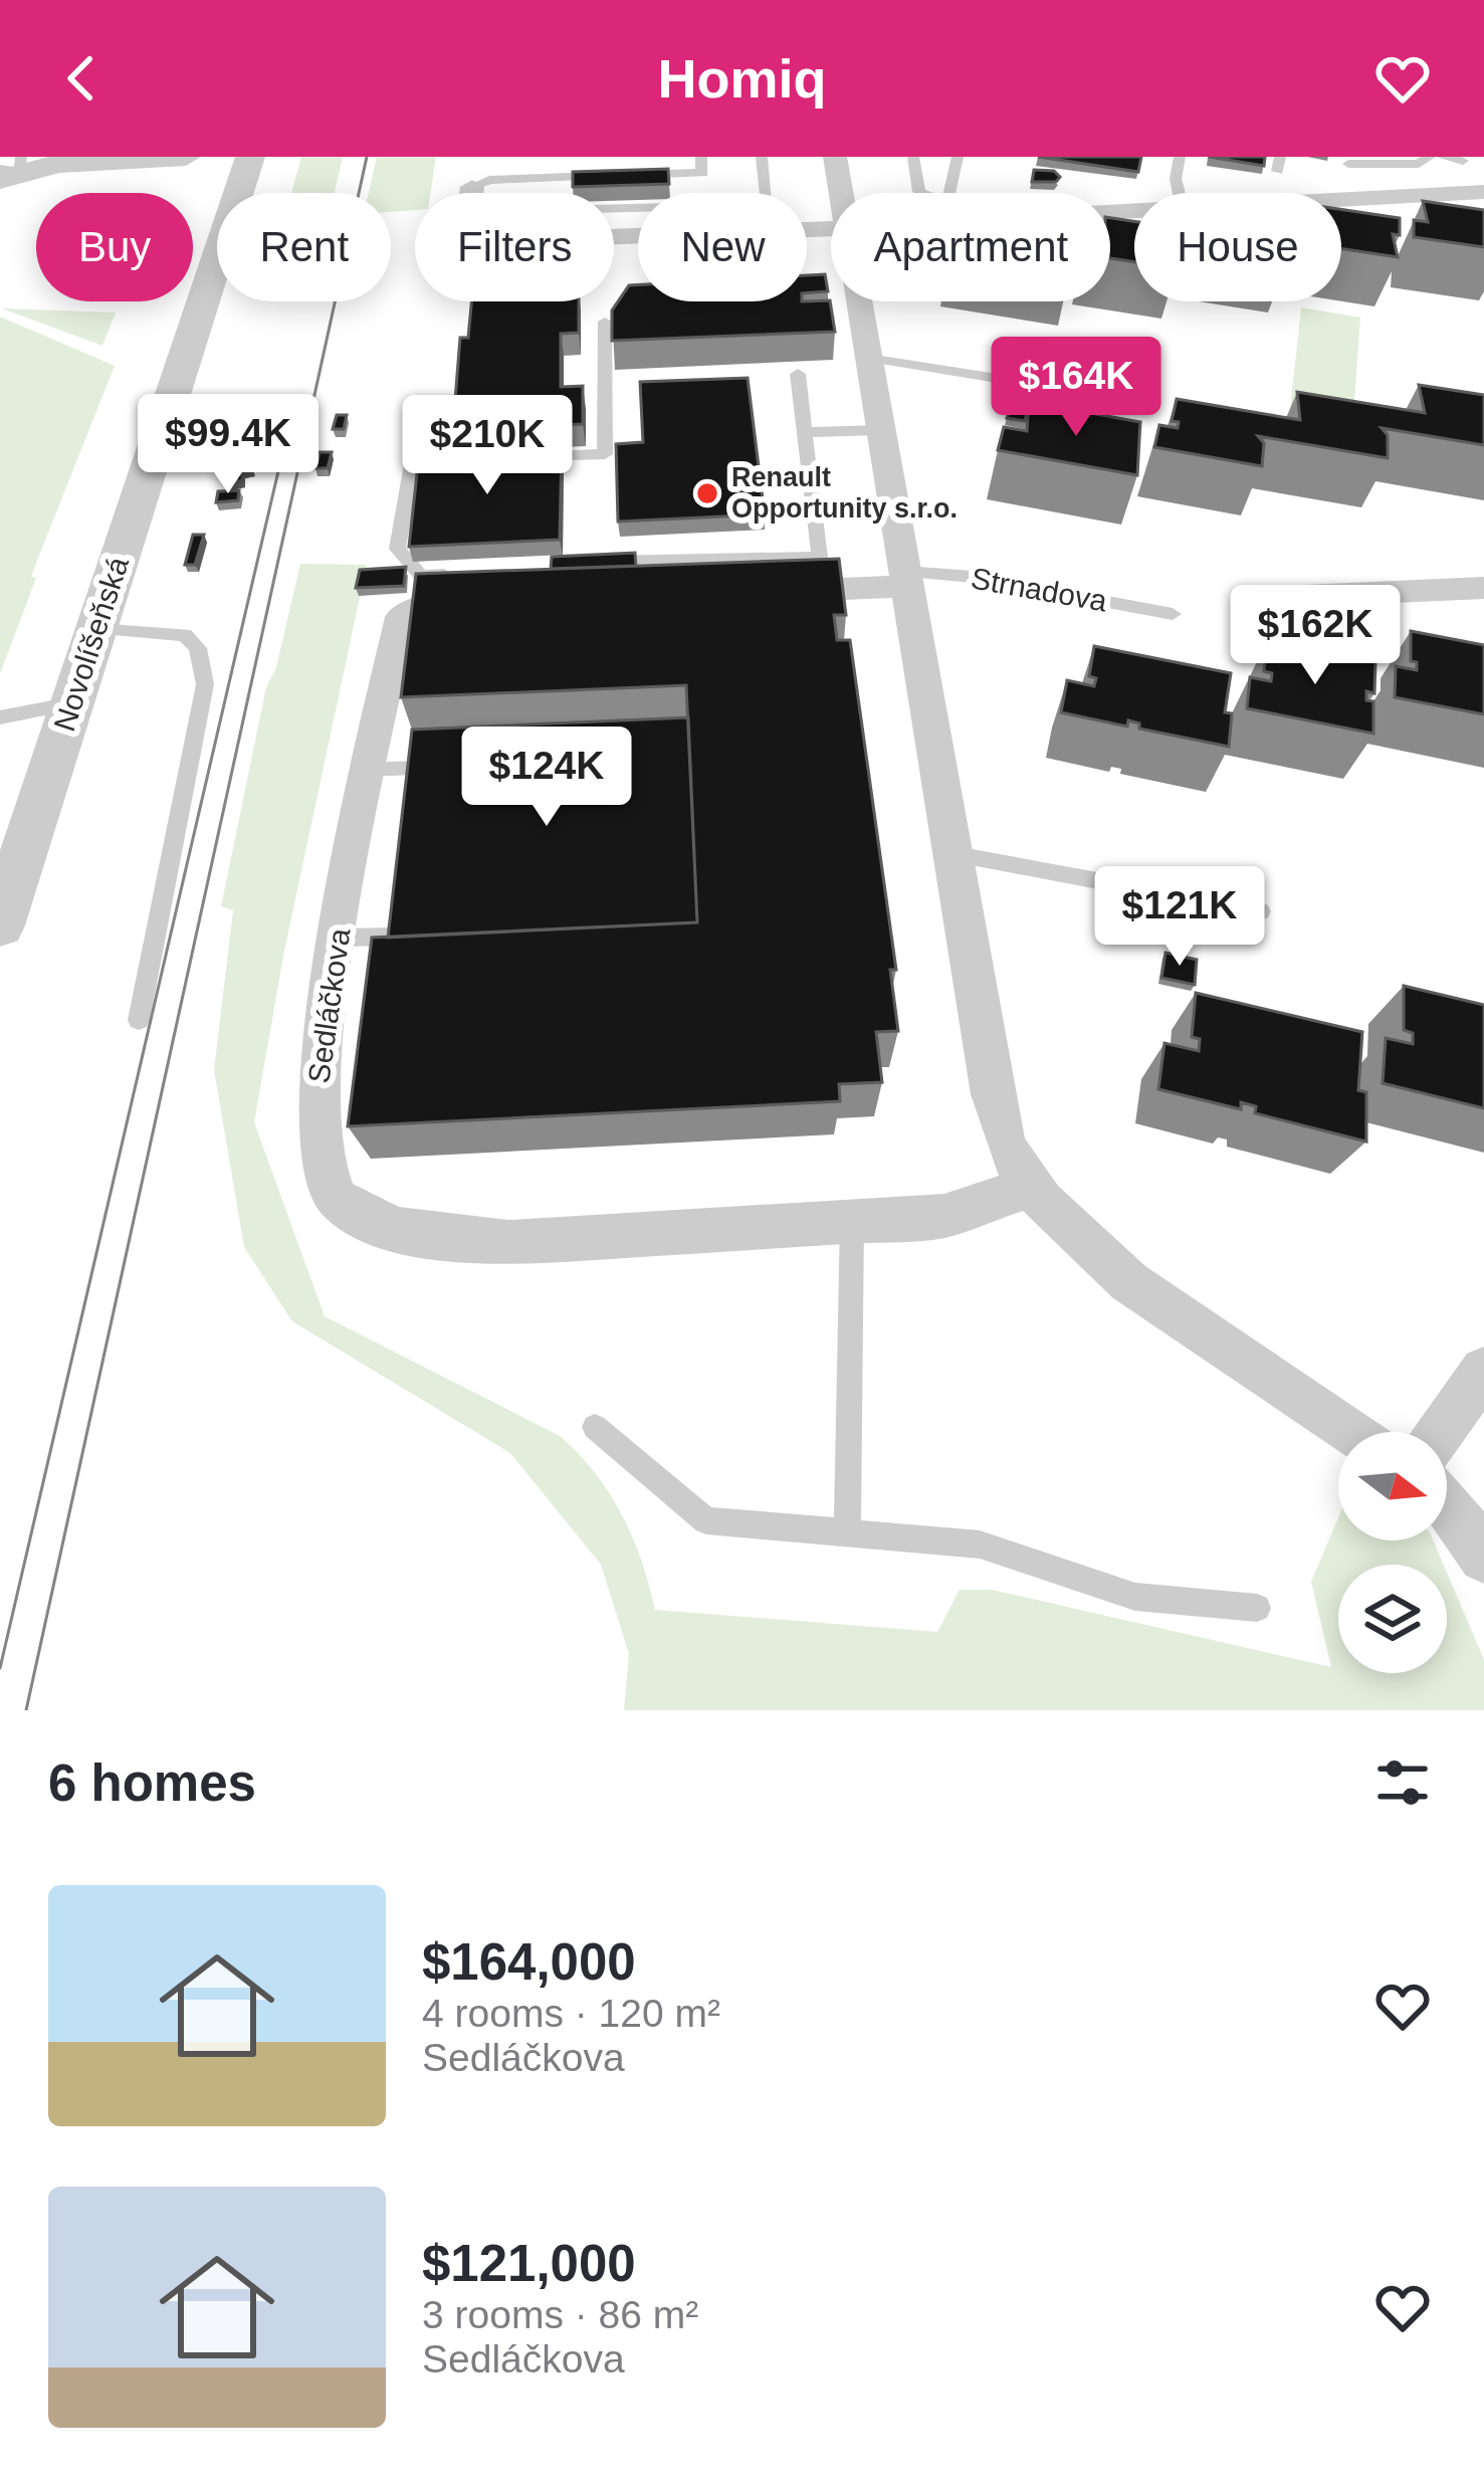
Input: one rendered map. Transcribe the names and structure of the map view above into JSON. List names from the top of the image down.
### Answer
{
  "streets": {
    "street": ["Novolíšeňská", "Sedláčkova"],
    "lane": ["Strnadova"]
  },
  "places": ["Renault Opportunity s.r.o."],
  "north": "right",
  "page": {
    "header": "Homiq",
    "chip": [
      "Buy",
      "Rent",
      "Filters",
      "New",
      "Apartment",
      "House"
    ],
    "price": [
      "$164K",
      "$99.4K",
      "$210K",
      "$162K",
      "$124K",
      "$121K"
    ],
    "heading": "6 homes",
    "list": [
      {
        "name": "$164,000",
        "note": "4 rooms · 120 m² · Sedláčkova"
      },
      {
        "name": "$121,000",
        "note": "3 rooms · 86 m² · Sedláčkova"
      }
    ]
  }
}
